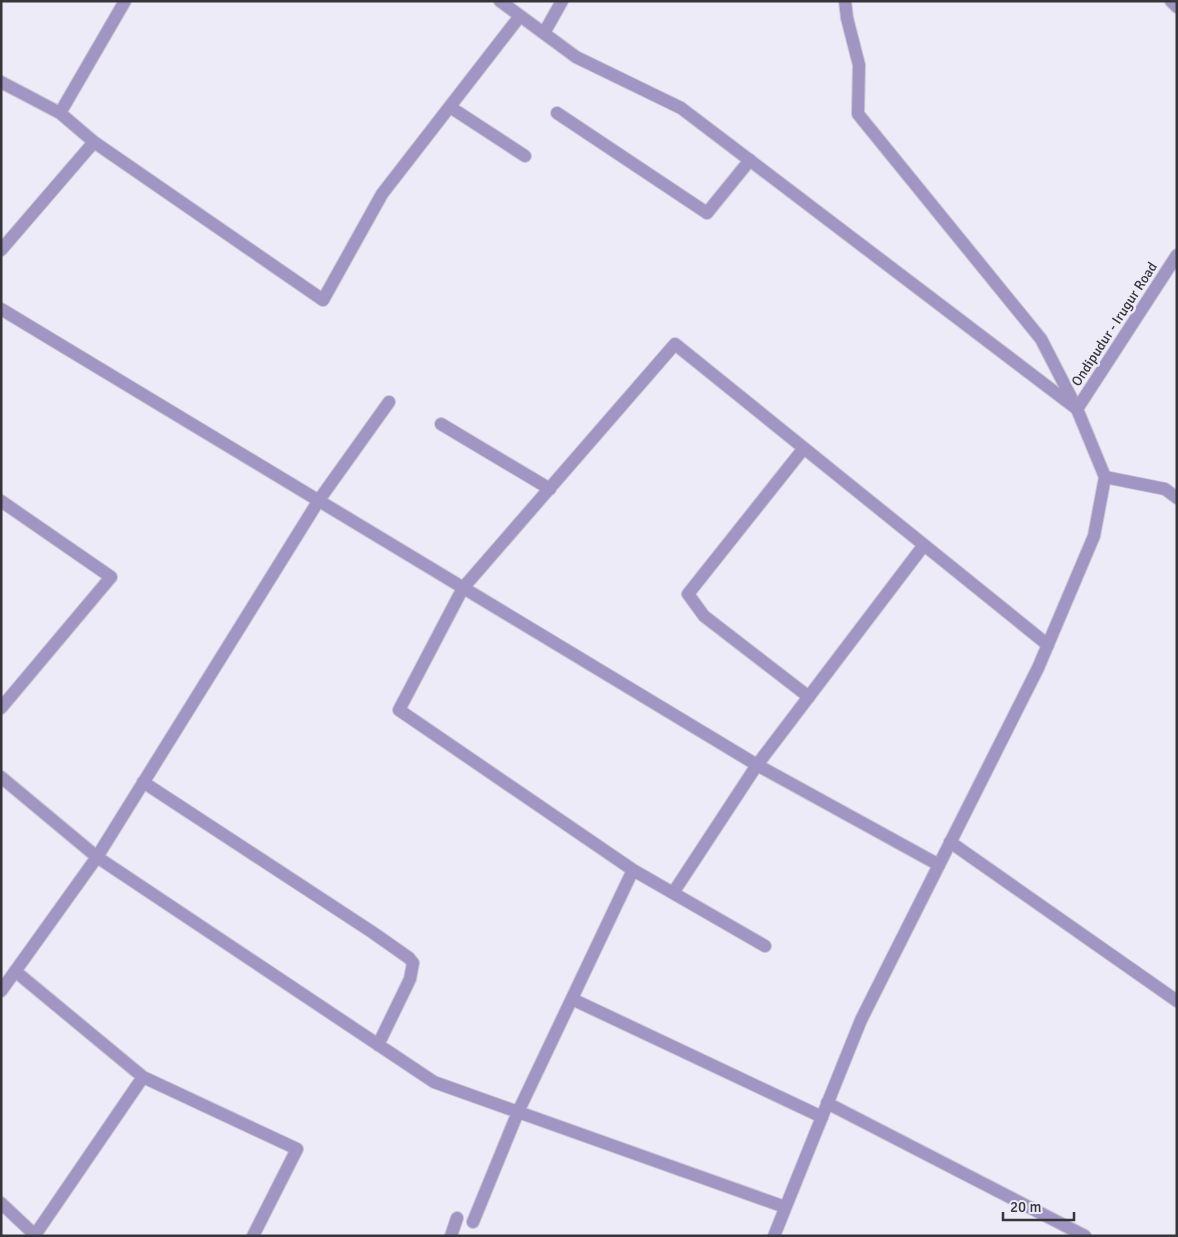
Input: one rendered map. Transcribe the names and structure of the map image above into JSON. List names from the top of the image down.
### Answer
{
  "streets": {
    "street": ["Ondipudur - Irugur Road"]
  },
  "scale_bar": "20 m"
}
